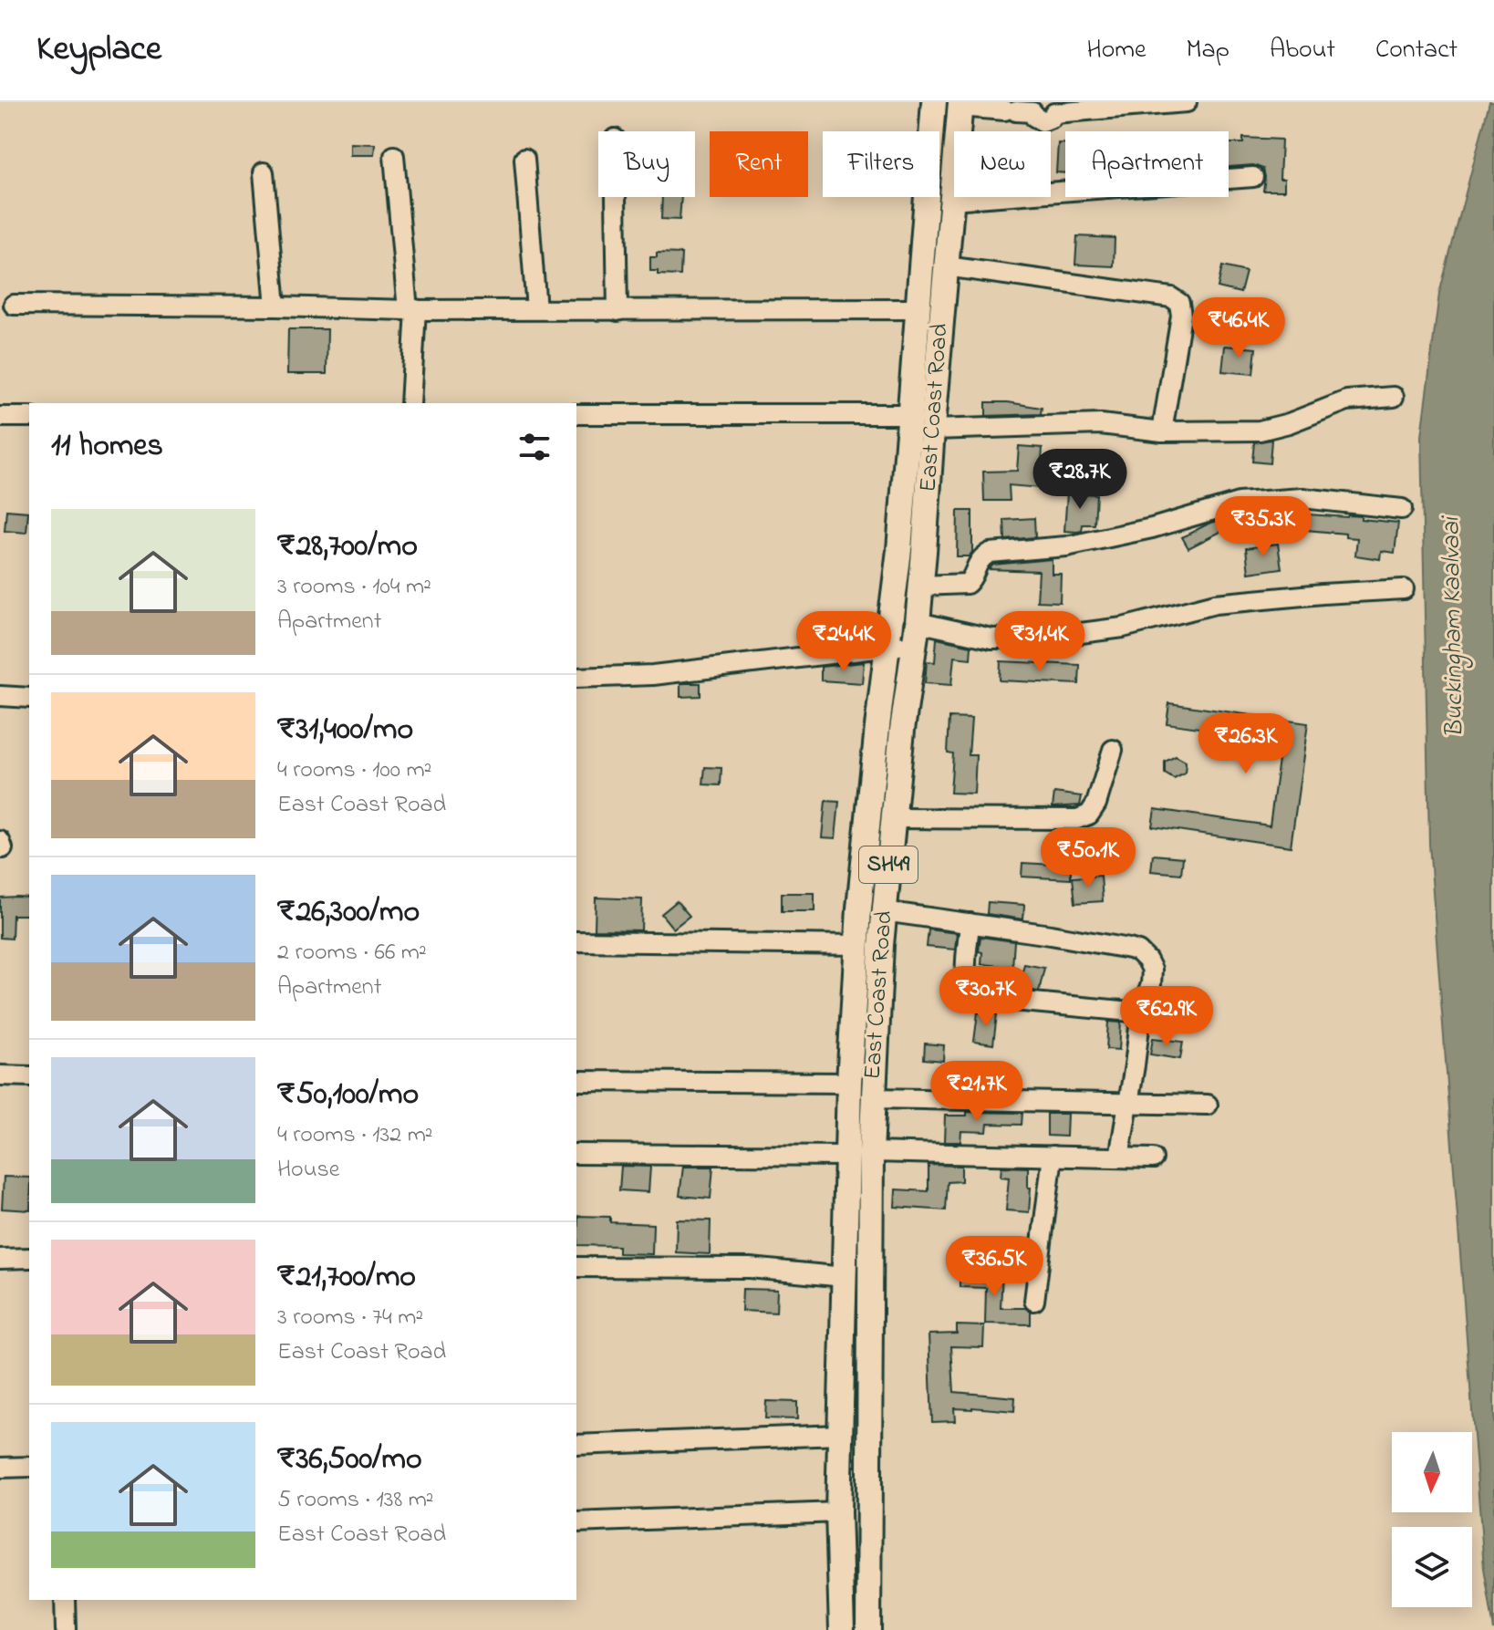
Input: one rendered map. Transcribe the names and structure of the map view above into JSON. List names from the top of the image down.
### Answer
{
  "streets": {
    "main road": ["East Coast Road", "SH49"]
  },
  "water": ["Buckingham Kaalvaai"],
  "north": "bottom",
  "page": {
    "header": "Keyplace",
    "nav": [
      "Home",
      "Map",
      "About",
      "Contact"
    ],
    "chip": [
      "Buy",
      "Rent",
      "Filters",
      "New",
      "Apartment"
    ],
    "price": [
      "₹46.4K",
      "₹28.7K",
      "₹35.3K",
      "₹24.4K",
      "₹31.4K",
      "₹26.3K",
      "₹50.1K",
      "₹30.7K",
      "₹62.9K",
      "₹21.7K",
      "₹36.5K"
    ],
    "heading": "11 homes",
    "list": [
      {
        "name": "₹28,700/mo",
        "note": "3 rooms · 104 m² · Apartment"
      },
      {
        "name": "₹31,400/mo",
        "note": "4 rooms · 100 m² · East Coast Road"
      },
      {
        "name": "₹26,300/mo",
        "note": "2 rooms · 66 m² · Apartment"
      },
      {
        "name": "₹50,100/mo",
        "note": "4 rooms · 132 m² · House"
      },
      {
        "name": "₹21,700/mo",
        "note": "3 rooms · 74 m² · East Coast Road"
      },
      {
        "name": "₹36,500/mo",
        "note": "5 rooms · 138 m² · East Coast Road"
      }
    ]
  }
}
